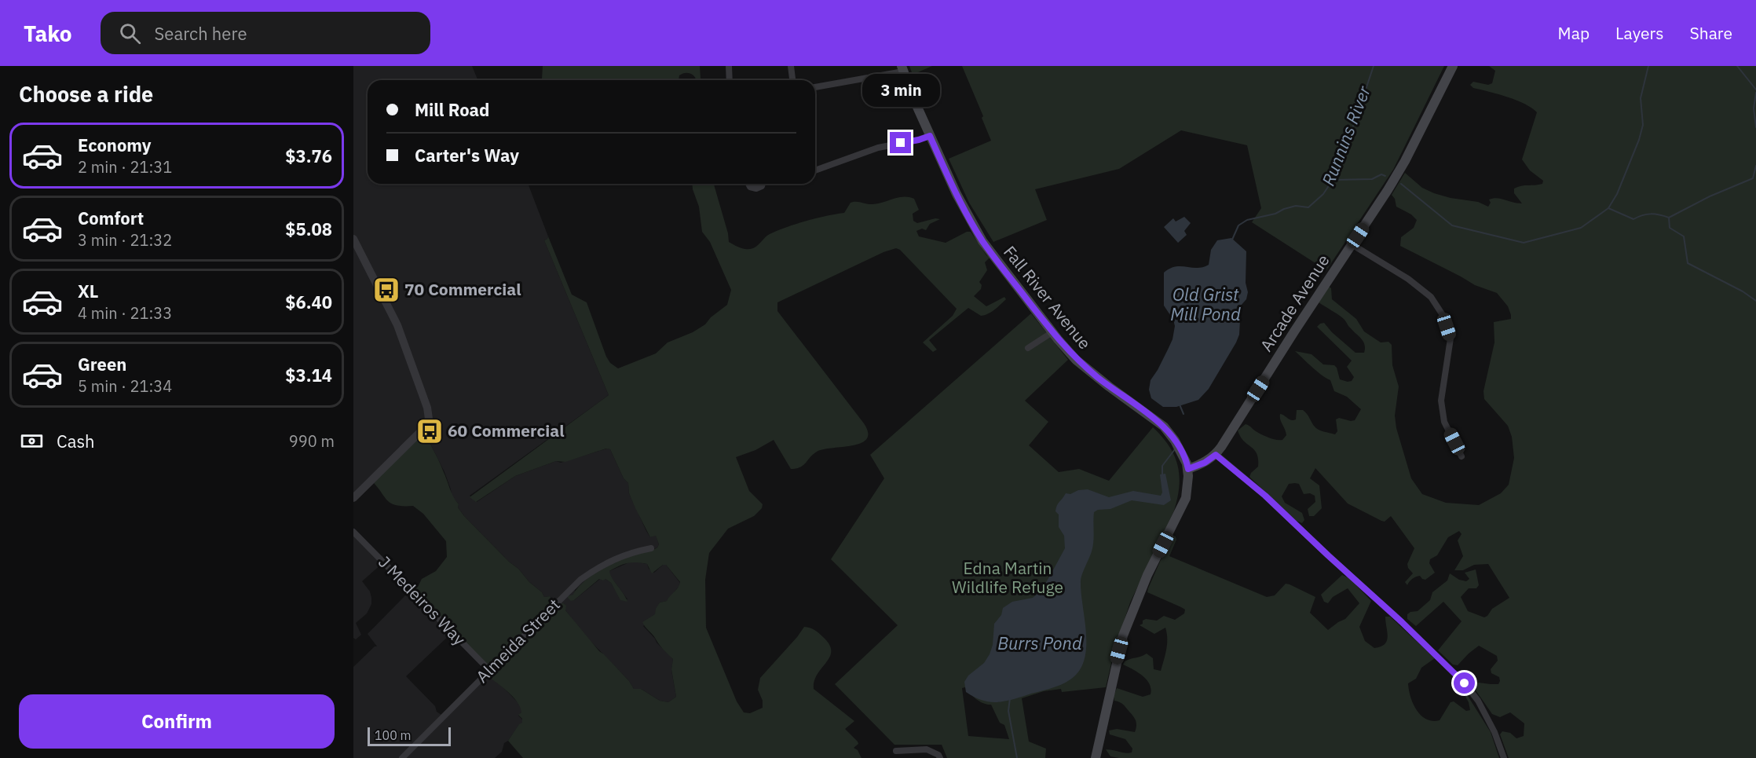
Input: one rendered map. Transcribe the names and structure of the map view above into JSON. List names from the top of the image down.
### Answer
{
  "streets": {
    "main road": ["Fall River Avenue", "Arcade Avenue"],
    "street": ["J Medeiros Way", "Almeida Street"]
  },
  "crossings": [
    ["Fall River Avenue", "Arcade Avenue"],
    ["J Medeiros Way", "Almeida Street"]
  ],
  "water": ["Runnins River", "Old Grist Mill Pond", "Burrs Pond"],
  "parks": ["Edna Martin Wildlife Refuge"],
  "places": {
    "bus stop": ["70 Commercial", "60 Commercial"]
  },
  "scale_bar": "100 m",
  "page": {
    "header": "Tako",
    "search": "Search here",
    "nav": ["Map", "Layers", "Share"],
    "heading": "Choose a ride",
    "bubble": "3 min",
    "banner": ["Mill Road", "Carter's Way"],
    "list": [
      {
        "name": "Economy",
        "note": "2 min · 21:31",
        "value": "$3.76"
      },
      {
        "name": "Comfort",
        "note": "3 min · 21:32",
        "value": "$5.08"
      },
      {
        "name": "XL",
        "note": "4 min · 21:33",
        "value": "$6.40"
      },
      {
        "name": "Green",
        "note": "5 min · 21:34",
        "value": "$3.14"
      }
    ],
    "pay": ["Cash", "990 m"],
    "buttons": "Confirm",
    "scale": "100 m"
  }
}
